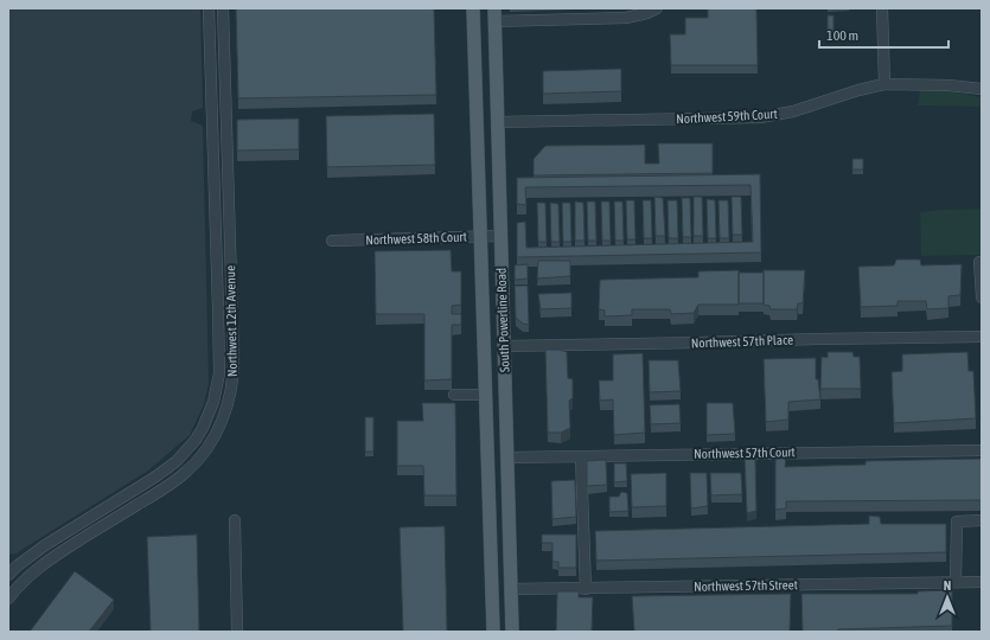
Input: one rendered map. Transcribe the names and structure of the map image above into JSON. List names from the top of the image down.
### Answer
{
  "streets": {
    "main road": ["South Powerline Road"],
    "street": [
      "Northwest 59th Court",
      "Northwest 58th Court",
      "Northwest 12th Avenue",
      "Northwest 57th Place",
      "Northwest 57th Court",
      "Northwest 57th Street"
    ]
  },
  "crossings": [
    ["Northwest 59th Court", "South Powerline Road"],
    ["Northwest 58th Court", "South Powerline Road"],
    ["South Powerline Road", "Northwest 57th Place"],
    ["South Powerline Road", "Northwest 57th Court"],
    ["South Powerline Road", "Northwest 57th Street"]
  ],
  "scale_bar": "100 m",
  "north": "top"
}
